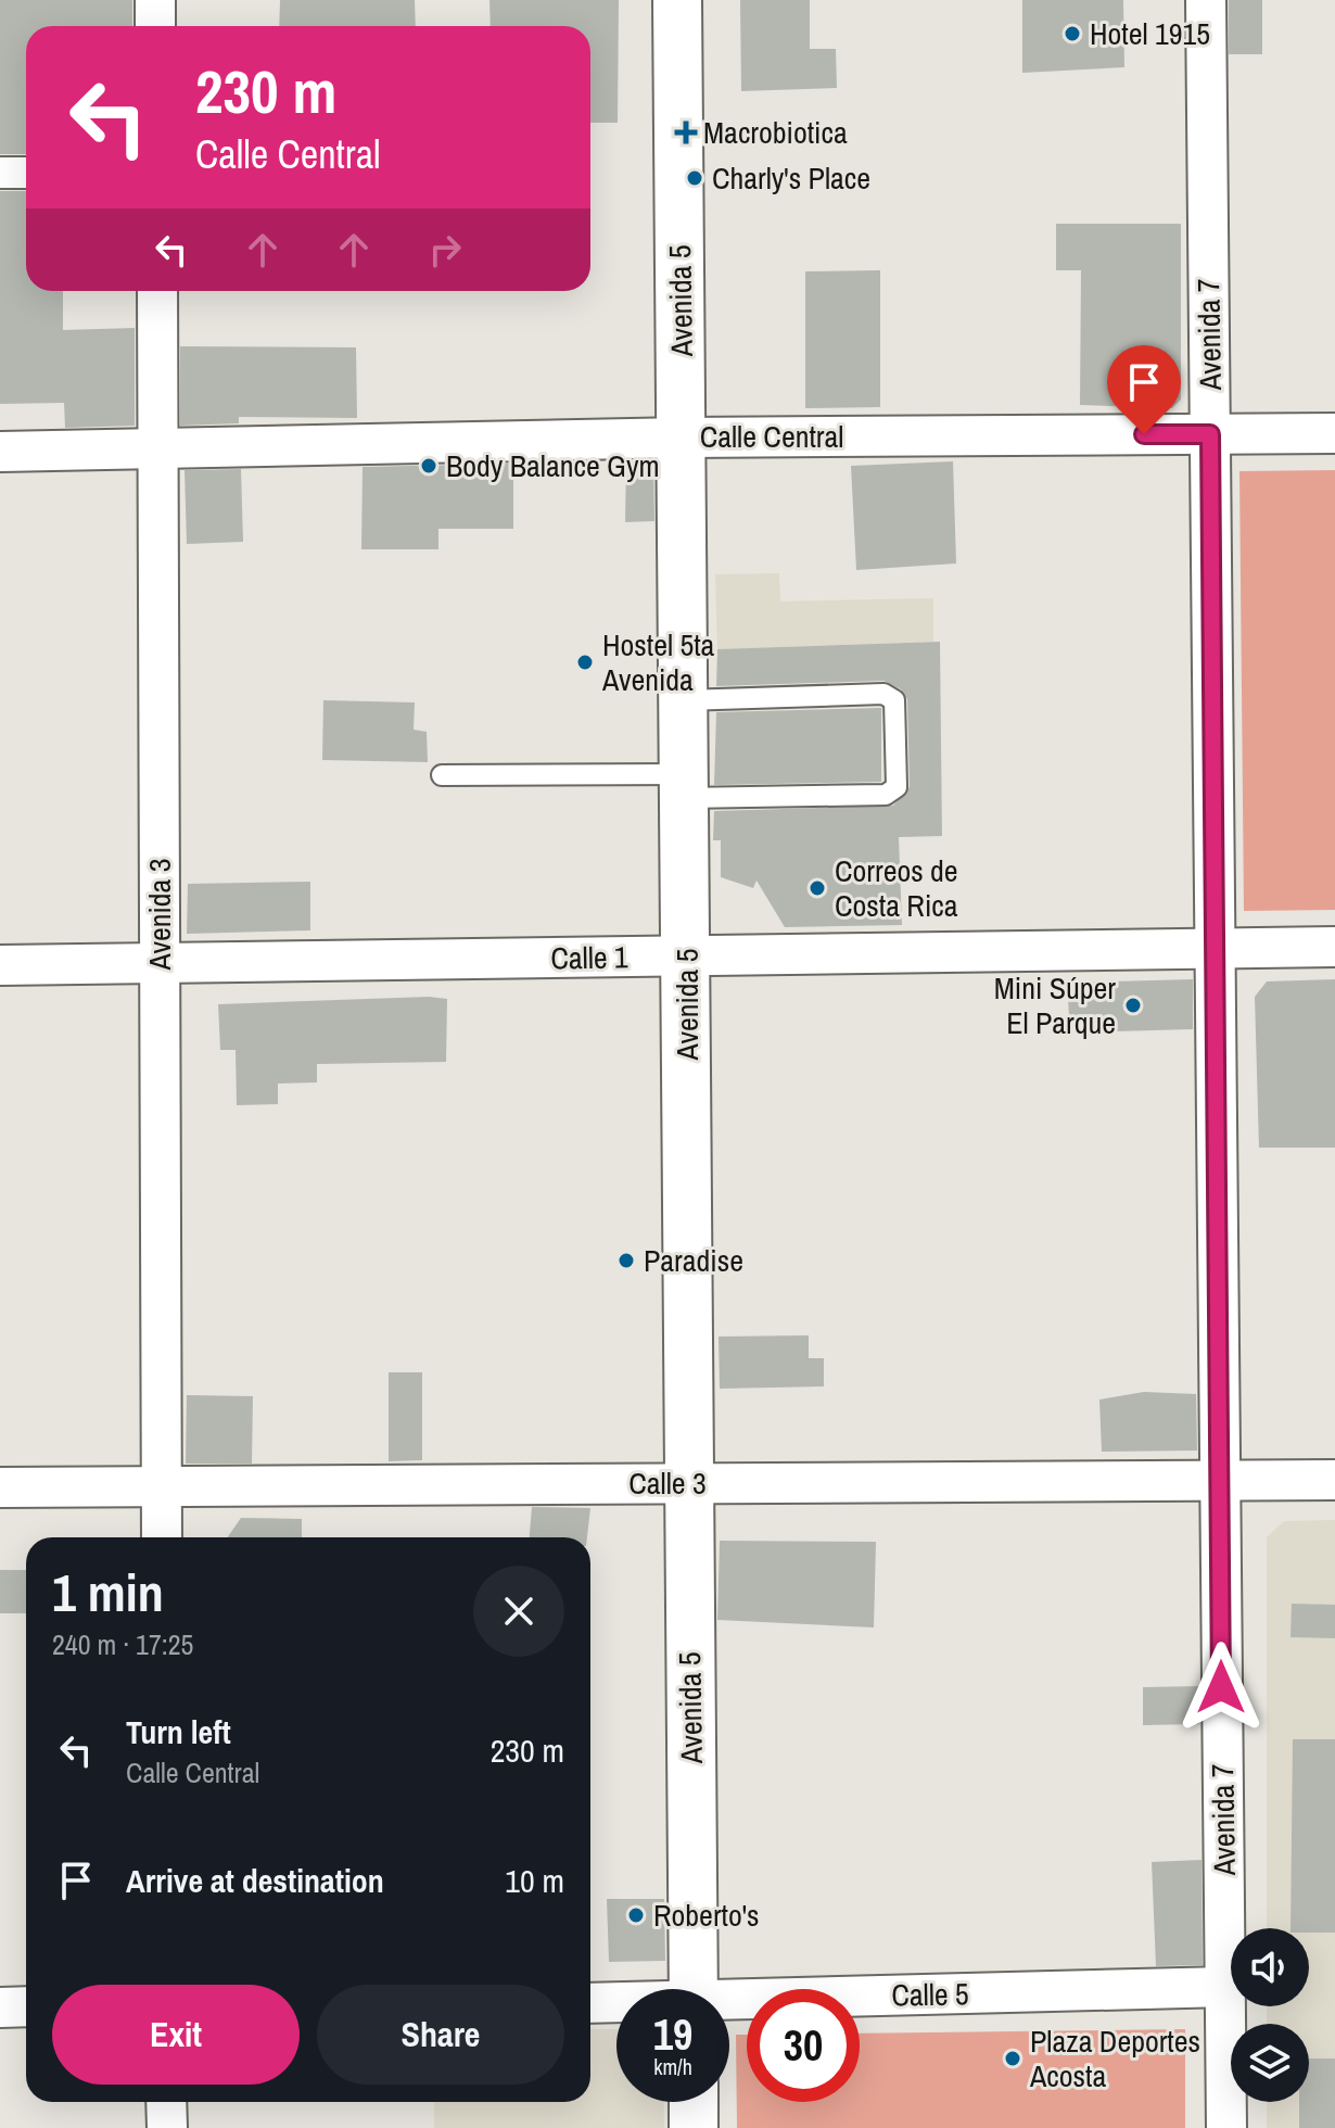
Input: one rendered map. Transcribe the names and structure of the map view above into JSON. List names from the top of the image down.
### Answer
{
  "streets": {
    "street": [
      "Avenida 5",
      "Avenida 7",
      "Calle Central",
      "Avenida 3",
      "Calle 1",
      "Calle 3",
      "Calle 5"
    ]
  },
  "crossings": [
    ["Avenida 5", "Calle Central"],
    ["Avenida 5", "Calle 1"],
    ["Avenida 5", "Calle 3"],
    ["Avenida 7", "Calle Central"],
    ["Avenida 7", "Calle 1"],
    ["Avenida 7", "Calle 3"],
    ["Avenida 7", "Calle 5"],
    ["Calle Central", "Avenida 3"],
    ["Avenida 3", "Calle 1"],
    ["Avenida 3", "Calle 3"]
  ],
  "places": {
    "other": [
      "Hotel 1915",
      "Charly's Place",
      "Body Balance Gym",
      "Hostel 5ta Avenida",
      "Correos de Costa Rica",
      "Mini Súper El Parque",
      "Paradise",
      "Roberto's",
      "Plaza Deportes Acosta"
    ],
    "health": ["Macrobiotica"]
  },
  "page": {
    "turn": ["230 m", "Calle Central"],
    "heading": ["1 min", "240 m · 17:25"],
    "list": [
      {
        "name": "Turn left",
        "note": "Calle Central",
        "value": "230 m"
      },
      {
        "name": "Arrive at destination",
        "value": "10 m"
      }
    ],
    "buttons": ["Exit", "Share"],
    "speed": "19 km/h",
    "limit": "30"
  }
}
